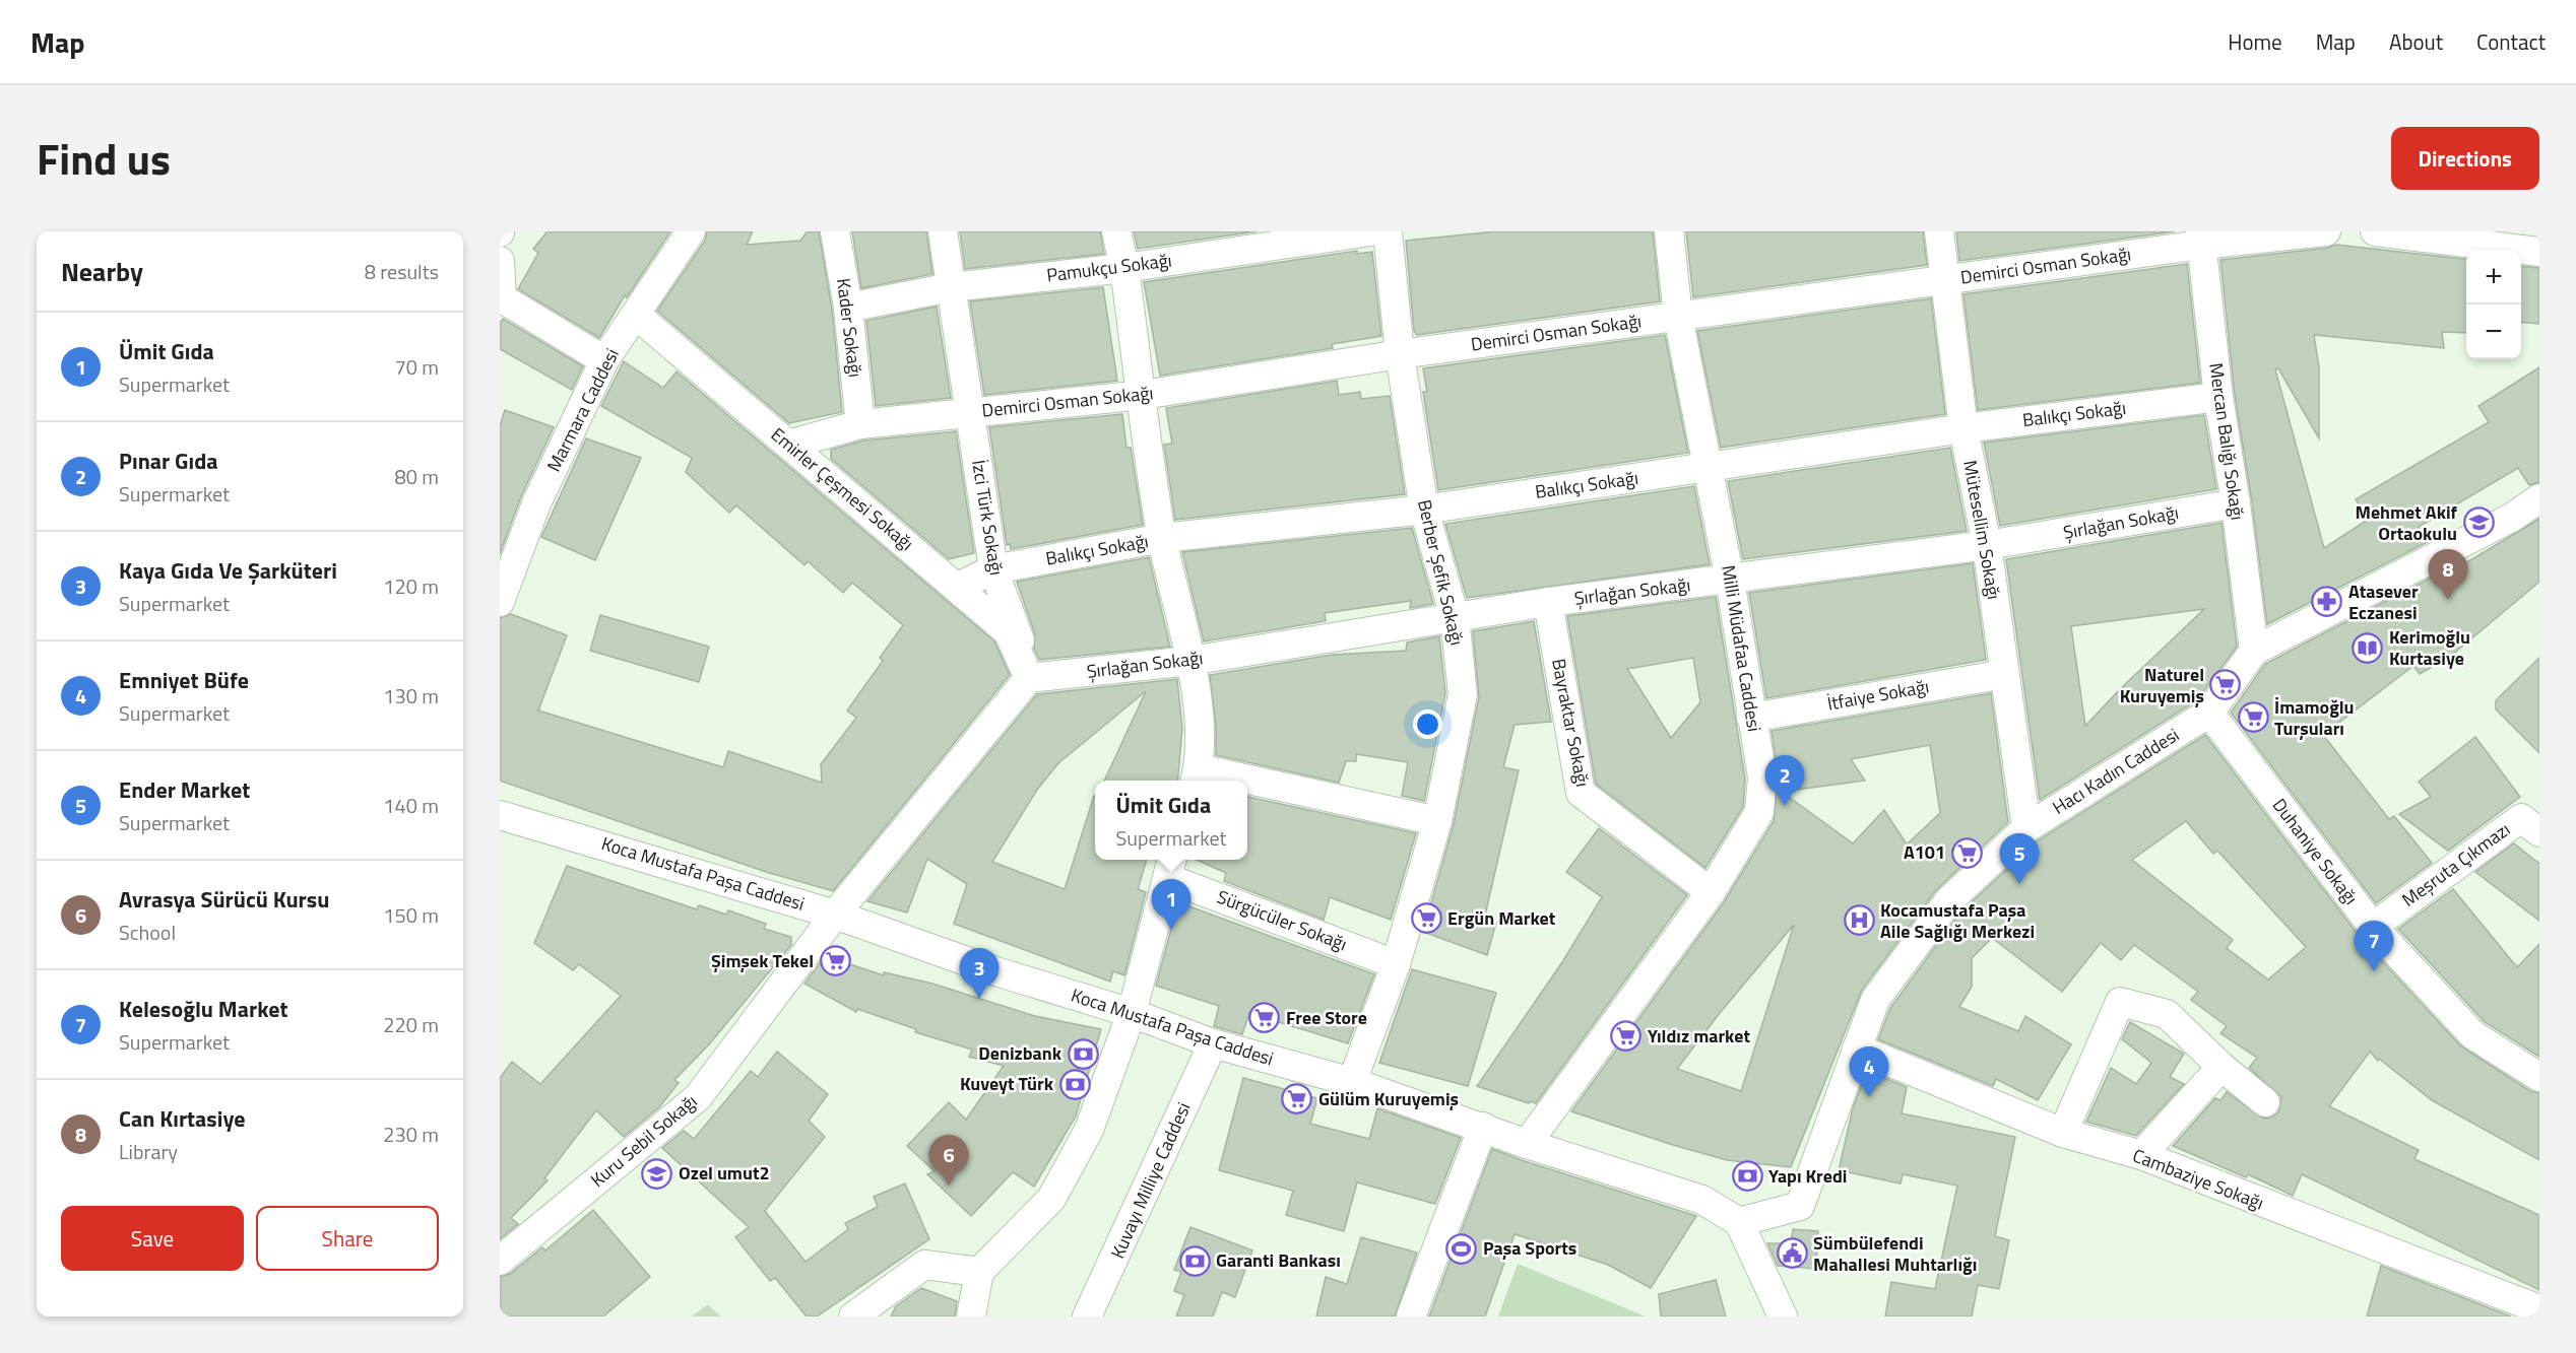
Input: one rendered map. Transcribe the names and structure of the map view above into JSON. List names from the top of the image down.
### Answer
{
  "streets": {
    "street": [
      "Demirci Osman Sokağı",
      "Pamukçu Sokağı",
      "Kader Sokağı",
      "Marmara Caddesi",
      "Balıkçı Sokağı",
      "Mercan Balığı Sokağı",
      "Emirler Çeşmesi Sokağı",
      "İzci Türk Sokağı",
      "Şırlağan Sokağı",
      "Mütesellim Sokağı",
      "Berber Şefik Sokağı",
      "Milli Müdafaa Caddesi",
      "İtfaiye Sokağı",
      "Bayraktar Sokağı",
      "Hacı Kadın Caddesi",
      "Duhaniye Sokağı",
      "Meşruta Çıkmazı",
      "Koca Mustafa Paşa Caddesi",
      "Sürgücüler Sokağı",
      "Kuru Sebil Sokağı",
      "Cambaziye Sokağı",
      "Kuvayı Milliye Caddesi"
    ]
  },
  "crossings": [
    ["Demirci Osman Sokağı", "Kader Sokağı"],
    ["Demirci Osman Sokağı", "Mercan Balığı Sokağı"],
    ["Demirci Osman Sokağı", "Emirler Çeşmesi Sokağı"],
    ["Demirci Osman Sokağı", "İzci Türk Sokağı"],
    ["Demirci Osman Sokağı", "Mütesellim Sokağı"],
    ["Demirci Osman Sokağı", "Berber Şefik Sokağı"],
    ["Demirci Osman Sokağı", "Milli Müdafaa Caddesi"],
    ["Pamukçu Sokağı", "Kader Sokağı"],
    ["Pamukçu Sokağı", "İzci Türk Sokağı"],
    ["Marmara Caddesi", "Emirler Çeşmesi Sokağı"],
    ["Balıkçı Sokağı", "Mercan Balığı Sokağı"],
    ["Balıkçı Sokağı", "Emirler Çeşmesi Sokağı"],
    ["Balıkçı Sokağı", "İzci Türk Sokağı"],
    ["Balıkçı Sokağı", "Mütesellim Sokağı"],
    ["Balıkçı Sokağı", "Berber Şefik Sokağı"],
    ["Balıkçı Sokağı", "Milli Müdafaa Caddesi"],
    ["Mercan Balığı Sokağı", "Şırlağan Sokağı"],
    ["Mercan Balığı Sokağı", "Hacı Kadın Caddesi"],
    ["Emirler Çeşmesi Sokağı", "İzci Türk Sokağı"],
    ["Emirler Çeşmesi Sokağı", "Şırlağan Sokağı"],
    ["İzci Türk Sokağı", "Şırlağan Sokağı"],
    ["Şırlağan Sokağı", "Mütesellim Sokağı"],
    ["Şırlağan Sokağı", "Berber Şefik Sokağı"],
    ["Şırlağan Sokağı", "Milli Müdafaa Caddesi"],
    ["Şırlağan Sokağı", "Bayraktar Sokağı"],
    ["Mütesellim Sokağı", "İtfaiye Sokağı"],
    ["Mütesellim Sokağı", "Hacı Kadın Caddesi"],
    ["Berber Şefik Sokağı", "Koca Mustafa Paşa Caddesi"],
    ["Berber Şefik Sokağı", "Sürgücüler Sokağı"],
    ["Milli Müdafaa Caddesi", "İtfaiye Sokağı"],
    ["Milli Müdafaa Caddesi", "Bayraktar Sokağı"],
    ["Milli Müdafaa Caddesi", "Koca Mustafa Paşa Caddesi"],
    ["Hacı Kadın Caddesi", "Duhaniye Sokağı"],
    ["Hacı Kadın Caddesi", "Koca Mustafa Paşa Caddesi"],
    ["Hacı Kadın Caddesi", "Cambaziye Sokağı"],
    ["Duhaniye Sokağı", "Meşruta Çıkmazı"],
    ["Koca Mustafa Paşa Caddesi", "Kuru Sebil Sokağı"],
    ["Koca Mustafa Paşa Caddesi", "Kuvayı Milliye Caddesi"]
  ],
  "places": {
    "school or university": ["Mehmet Akif Ortaokulu", "Ozel umut2"],
    "pharmacy": ["Atasever Eczanesi"],
    "library": ["Kerimoğlu Kurtasiye"],
    "supermarket": [
      "Naturel Kuruyemiş",
      "İmamoğlu Turşuları",
      "A101",
      "Ergün Market",
      "Şimşek Tekel",
      "Free Store",
      "Yıldız market",
      "Gülüm Kuruyemiş"
    ],
    "hospital": ["Kocamustafa Paşa Aile Sağlığı Merkezi"],
    "bank": [
      "Denizbank",
      "Kuveyt Türk",
      "Yapı Kredi",
      "Garanti Bankası"
    ],
    "sports": ["Paşa Sports"],
    "public building": ["Sümbülefendi Mahallesi Muhtarlığı"]
  },
  "page": {
    "header": "Map",
    "nav": [
      "Home",
      "Map",
      "About",
      "Contact"
    ],
    "title": "Find us",
    "buttons": [
      "Directions",
      ["Save", "Share"]
    ],
    "heading": ["Nearby", "8 results"],
    "map_buttons": ["+", "−"],
    "list": [
      {
        "mark": "1",
        "name": "Ümit Gıda",
        "note": "Supermarket",
        "value": "70 m"
      },
      {
        "mark": "2",
        "name": "Pınar Gıda",
        "note": "Supermarket",
        "value": "80 m"
      },
      {
        "mark": "3",
        "name": "Kaya Gıda Ve Şarküteri",
        "note": "Supermarket",
        "value": "120 m"
      },
      {
        "mark": "4",
        "name": "Emniyet Büfe",
        "note": "Supermarket",
        "value": "130 m"
      },
      {
        "mark": "5",
        "name": "Ender Market",
        "note": "Supermarket",
        "value": "140 m"
      },
      {
        "mark": "6",
        "name": "Avrasya Sürücü Kursu",
        "note": "School",
        "value": "150 m"
      },
      {
        "mark": "7",
        "name": "Kelesoğlu Market",
        "note": "Supermarket",
        "value": "220 m"
      },
      {
        "mark": "8",
        "name": "Can Kırtasiye",
        "note": "Library",
        "value": "230 m"
      }
    ],
    "pins": [
      "8",
      "2",
      "5",
      "1",
      "7",
      "3",
      "4",
      "6"
    ],
    "popup": ["Ümit Gıda", "Supermarket"]
  }
}
